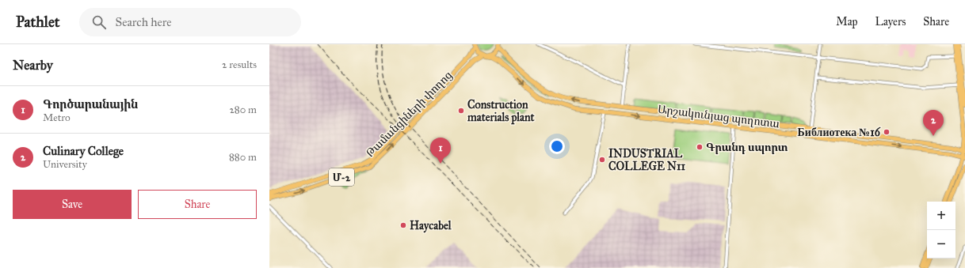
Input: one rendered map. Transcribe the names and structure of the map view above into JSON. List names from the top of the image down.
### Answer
{
  "streets": {
    "main road": ["Թամանցիների փողոց", "Արշակունյաց պողոտա", "Մ-2"]
  },
  "crossings": [
    ["Թամանցիների փողոց", "Արշակունյաց պողոտա"]
  ],
  "places": [
    "Construction materials plant",
    "Библиотека №16",
    "Գրանդ սպորտ",
    "INDUSTRIAL COLLEGE N11",
    "Haycabel"
  ],
  "page": {
    "header": "Pathlet",
    "search": "Search here",
    "nav": ["Map", "Layers", "Share"],
    "heading": ["Nearby", "2 results"],
    "list": [
      {
        "mark": "1",
        "name": "Գործարանային",
        "note": "Metro",
        "value": "280 m"
      },
      {
        "mark": "2",
        "name": "Culinary College",
        "note": "University",
        "value": "880 m"
      }
    ],
    "pins": ["2", "1"],
    "buttons": ["Save", "Share"],
    "map_buttons": ["+", "−"]
  }
}
